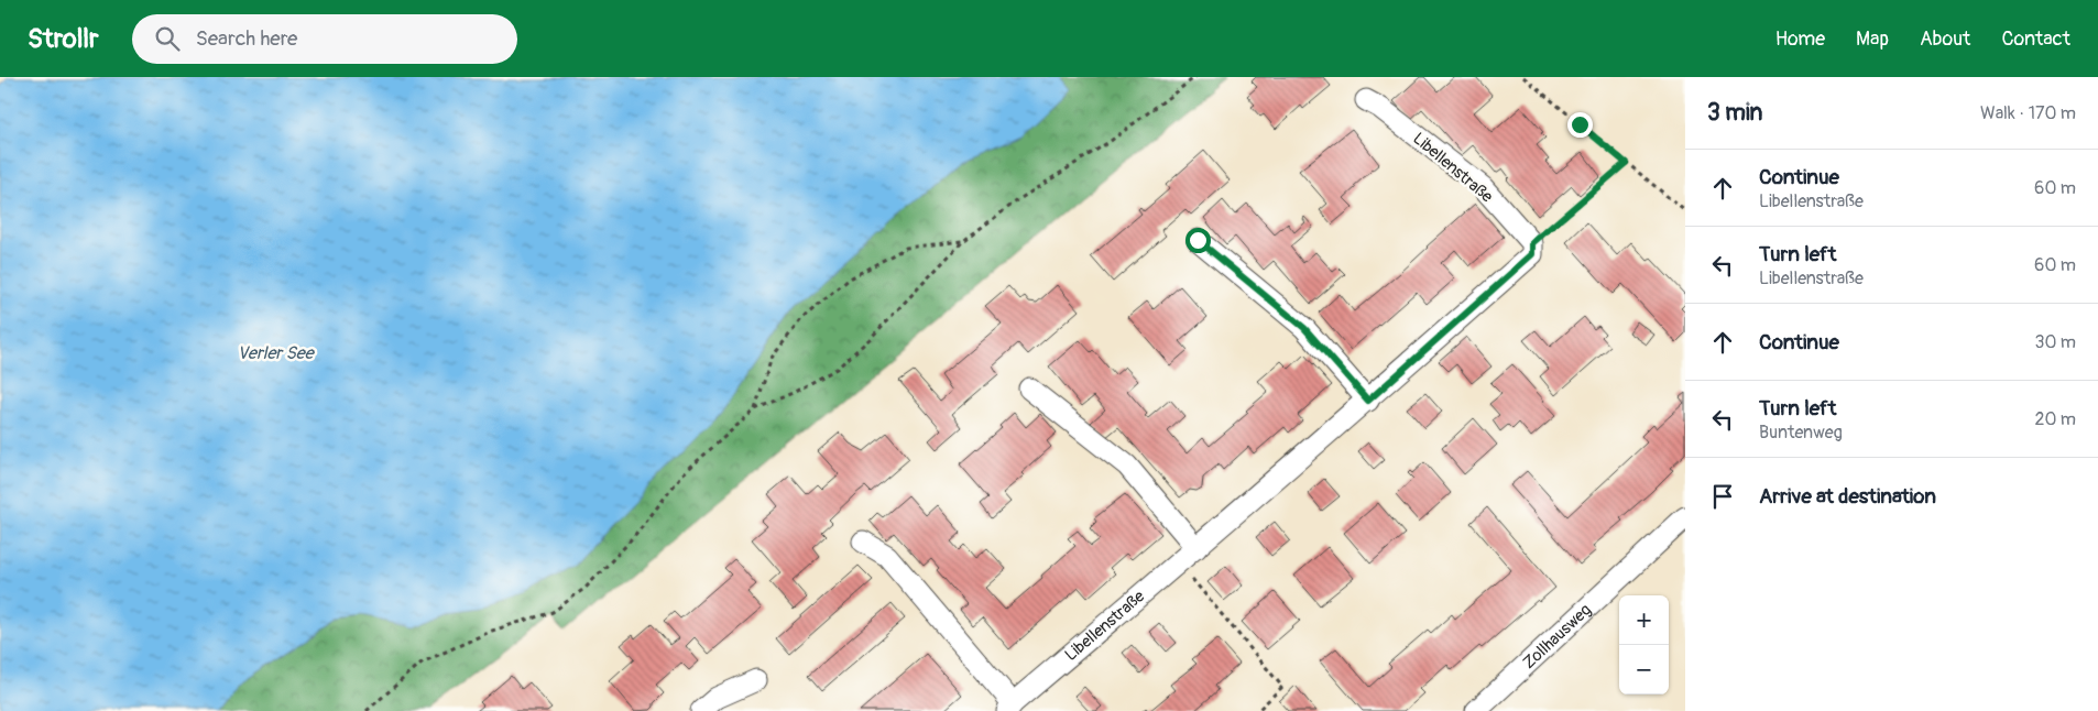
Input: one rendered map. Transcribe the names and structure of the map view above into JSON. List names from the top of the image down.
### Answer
{
  "streets": {
    "street": ["Libellenstraße", "Zollhausweg"]
  },
  "water": ["Verler See"],
  "page": {
    "header": "Strollr",
    "search": "Search here",
    "nav": [
      "Home",
      "Map",
      "About",
      "Contact"
    ],
    "heading": ["3 min", "Walk · 170 m"],
    "list": [
      ["Continue", "Libellenstraße", "60 m"],
      ["Turn left", "Libellenstraße", "60 m"],
      ["Continue", "30 m"],
      ["Turn left", "Buntenweg", "20 m"],
      "Arrive at destination"
    ],
    "map_buttons": ["+", "−"]
  }
}
